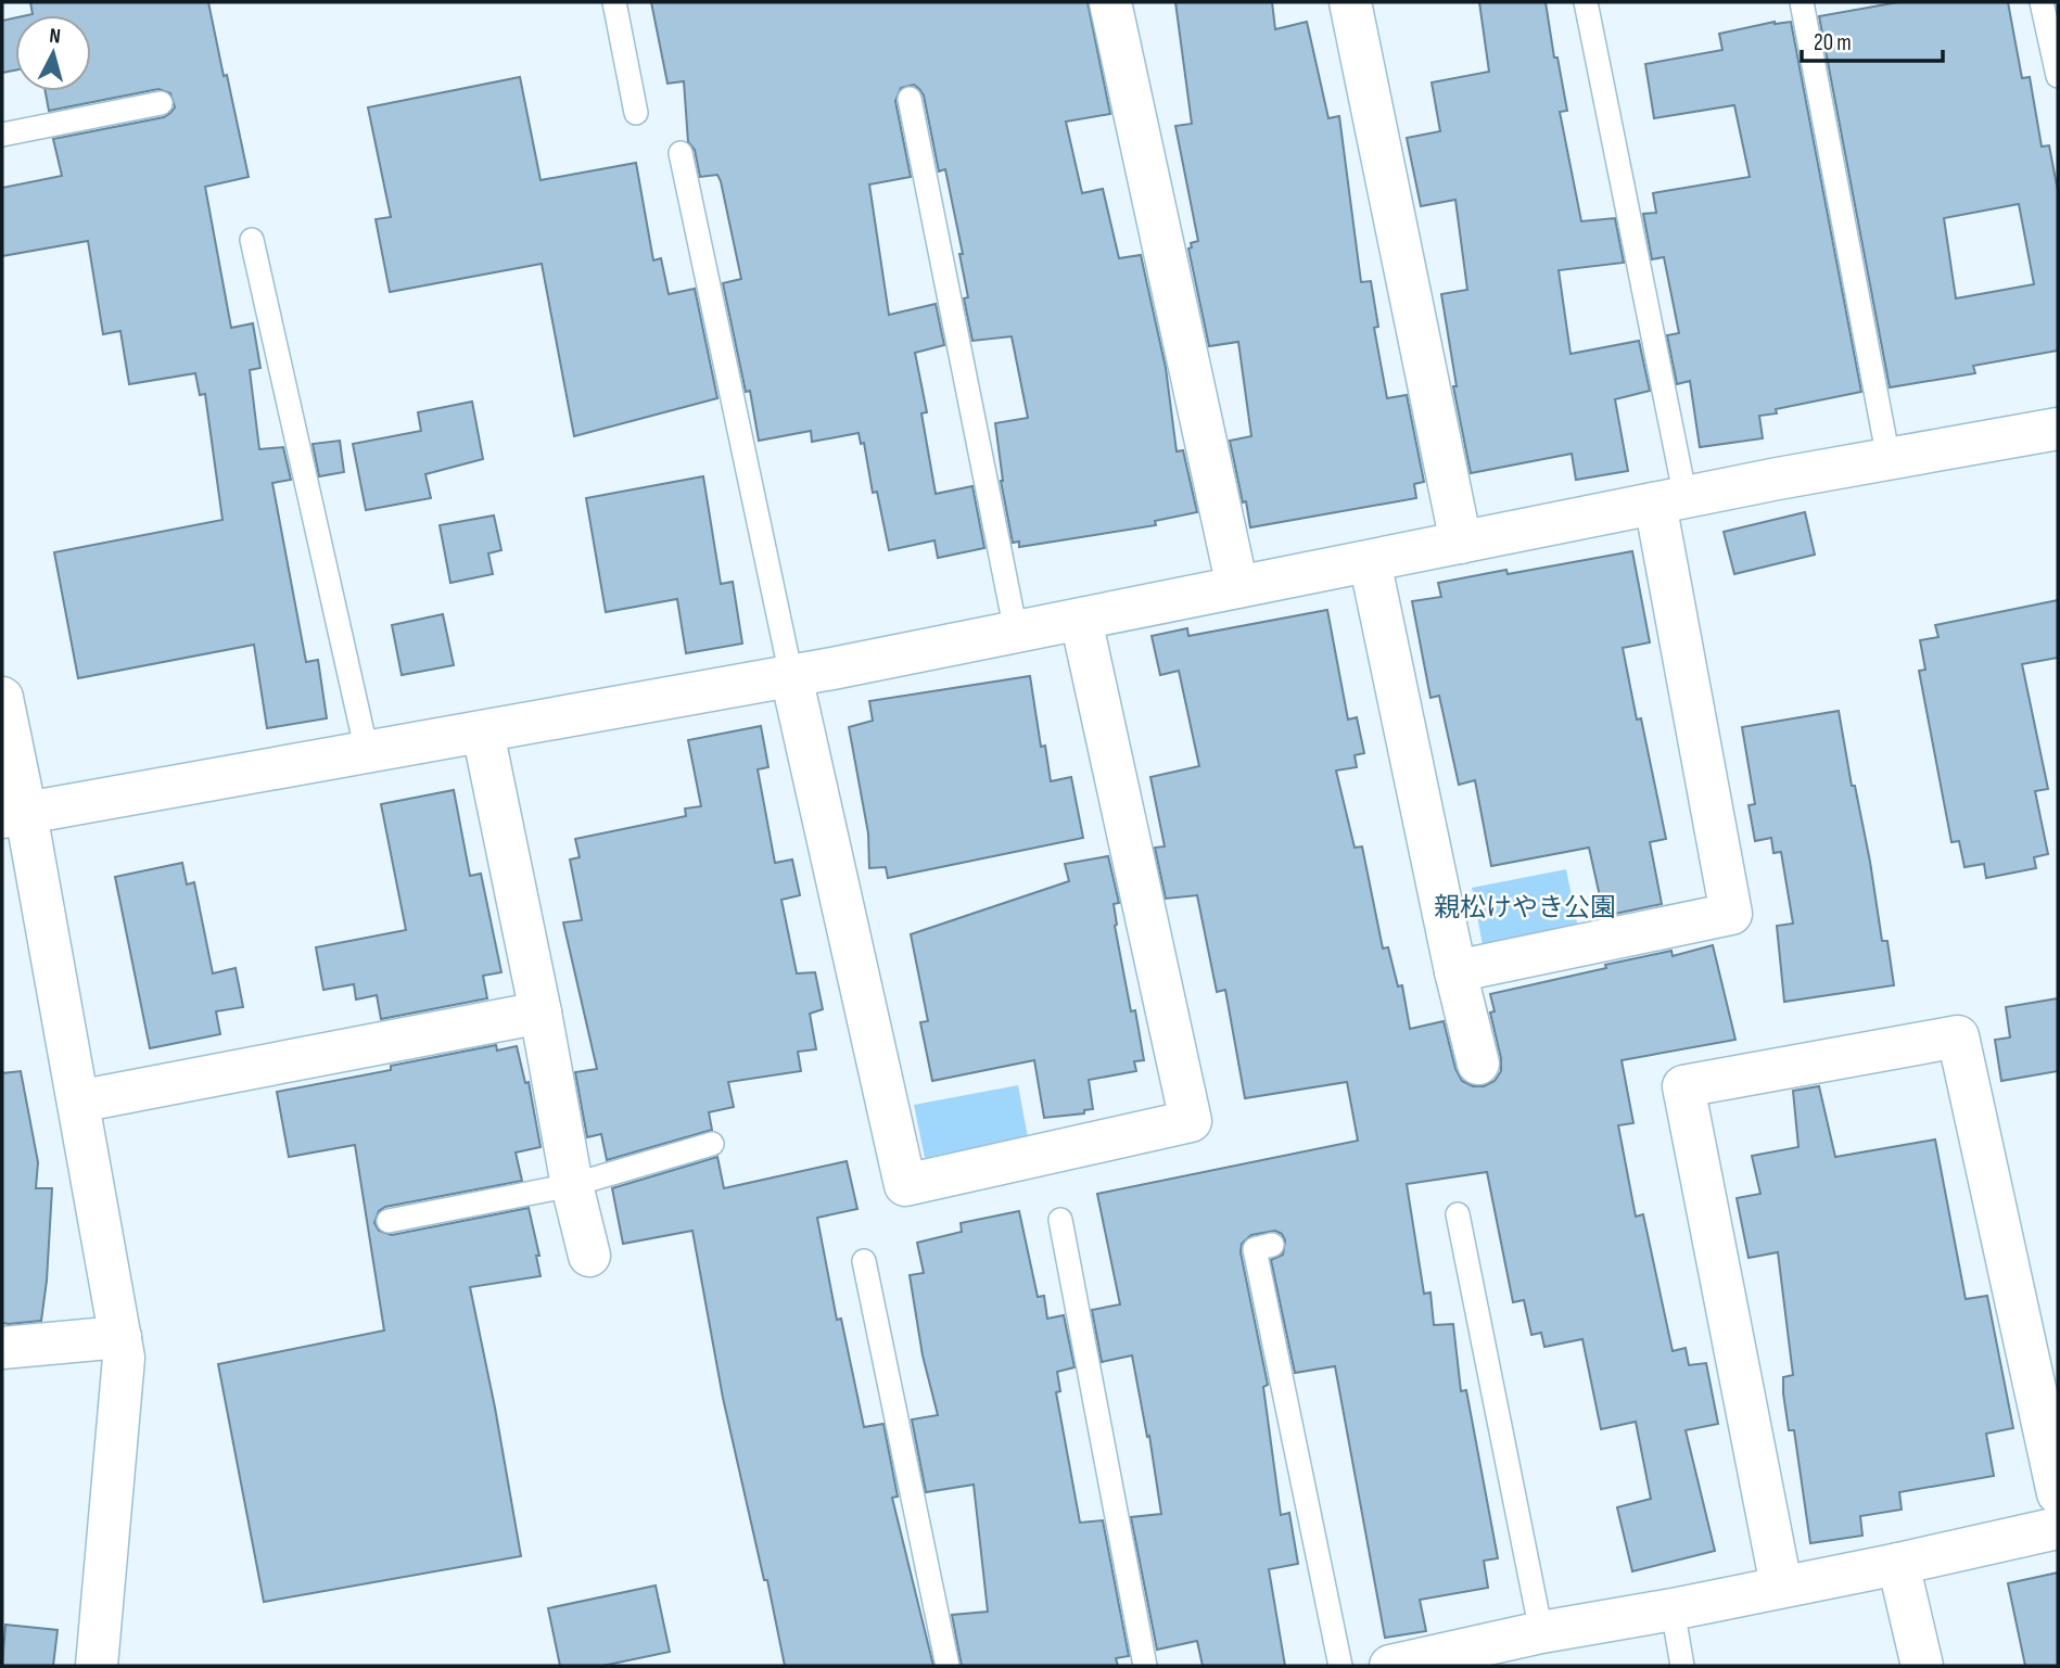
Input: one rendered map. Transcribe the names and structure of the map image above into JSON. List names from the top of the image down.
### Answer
{
  "parks": ["親松けやき公園"],
  "scale_bar": "20 m",
  "north": "top"
}
